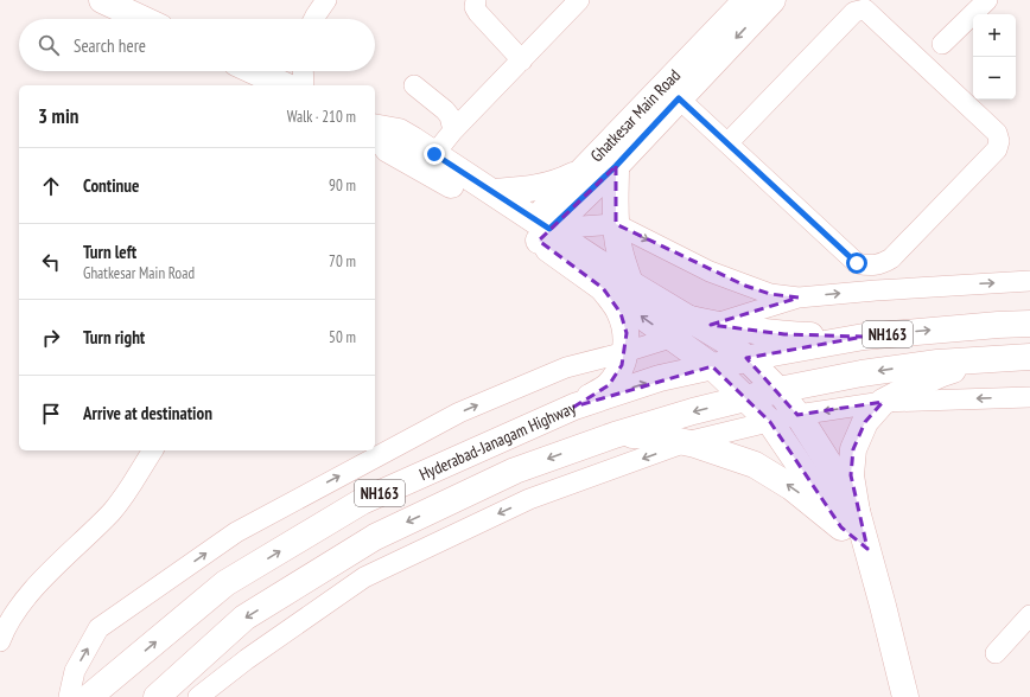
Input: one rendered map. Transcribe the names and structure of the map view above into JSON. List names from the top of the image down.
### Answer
{
  "streets": {
    "main road": ["Ghatkesar Main Road", "NH163", "Hyderabad-Janagam Highway"]
  },
  "crossings": [
    ["NH163", "Hyderabad-Janagam Highway"]
  ],
  "page": {
    "map_buttons": ["+", "−"],
    "search": "Search here",
    "heading": ["3 min", "Walk · 210 m"],
    "list": [
      ["Continue", "90 m"],
      ["Turn left", "Ghatkesar Main Road", "70 m"],
      ["Turn right", "50 m"],
      "Arrive at destination"
    ]
  }
}
